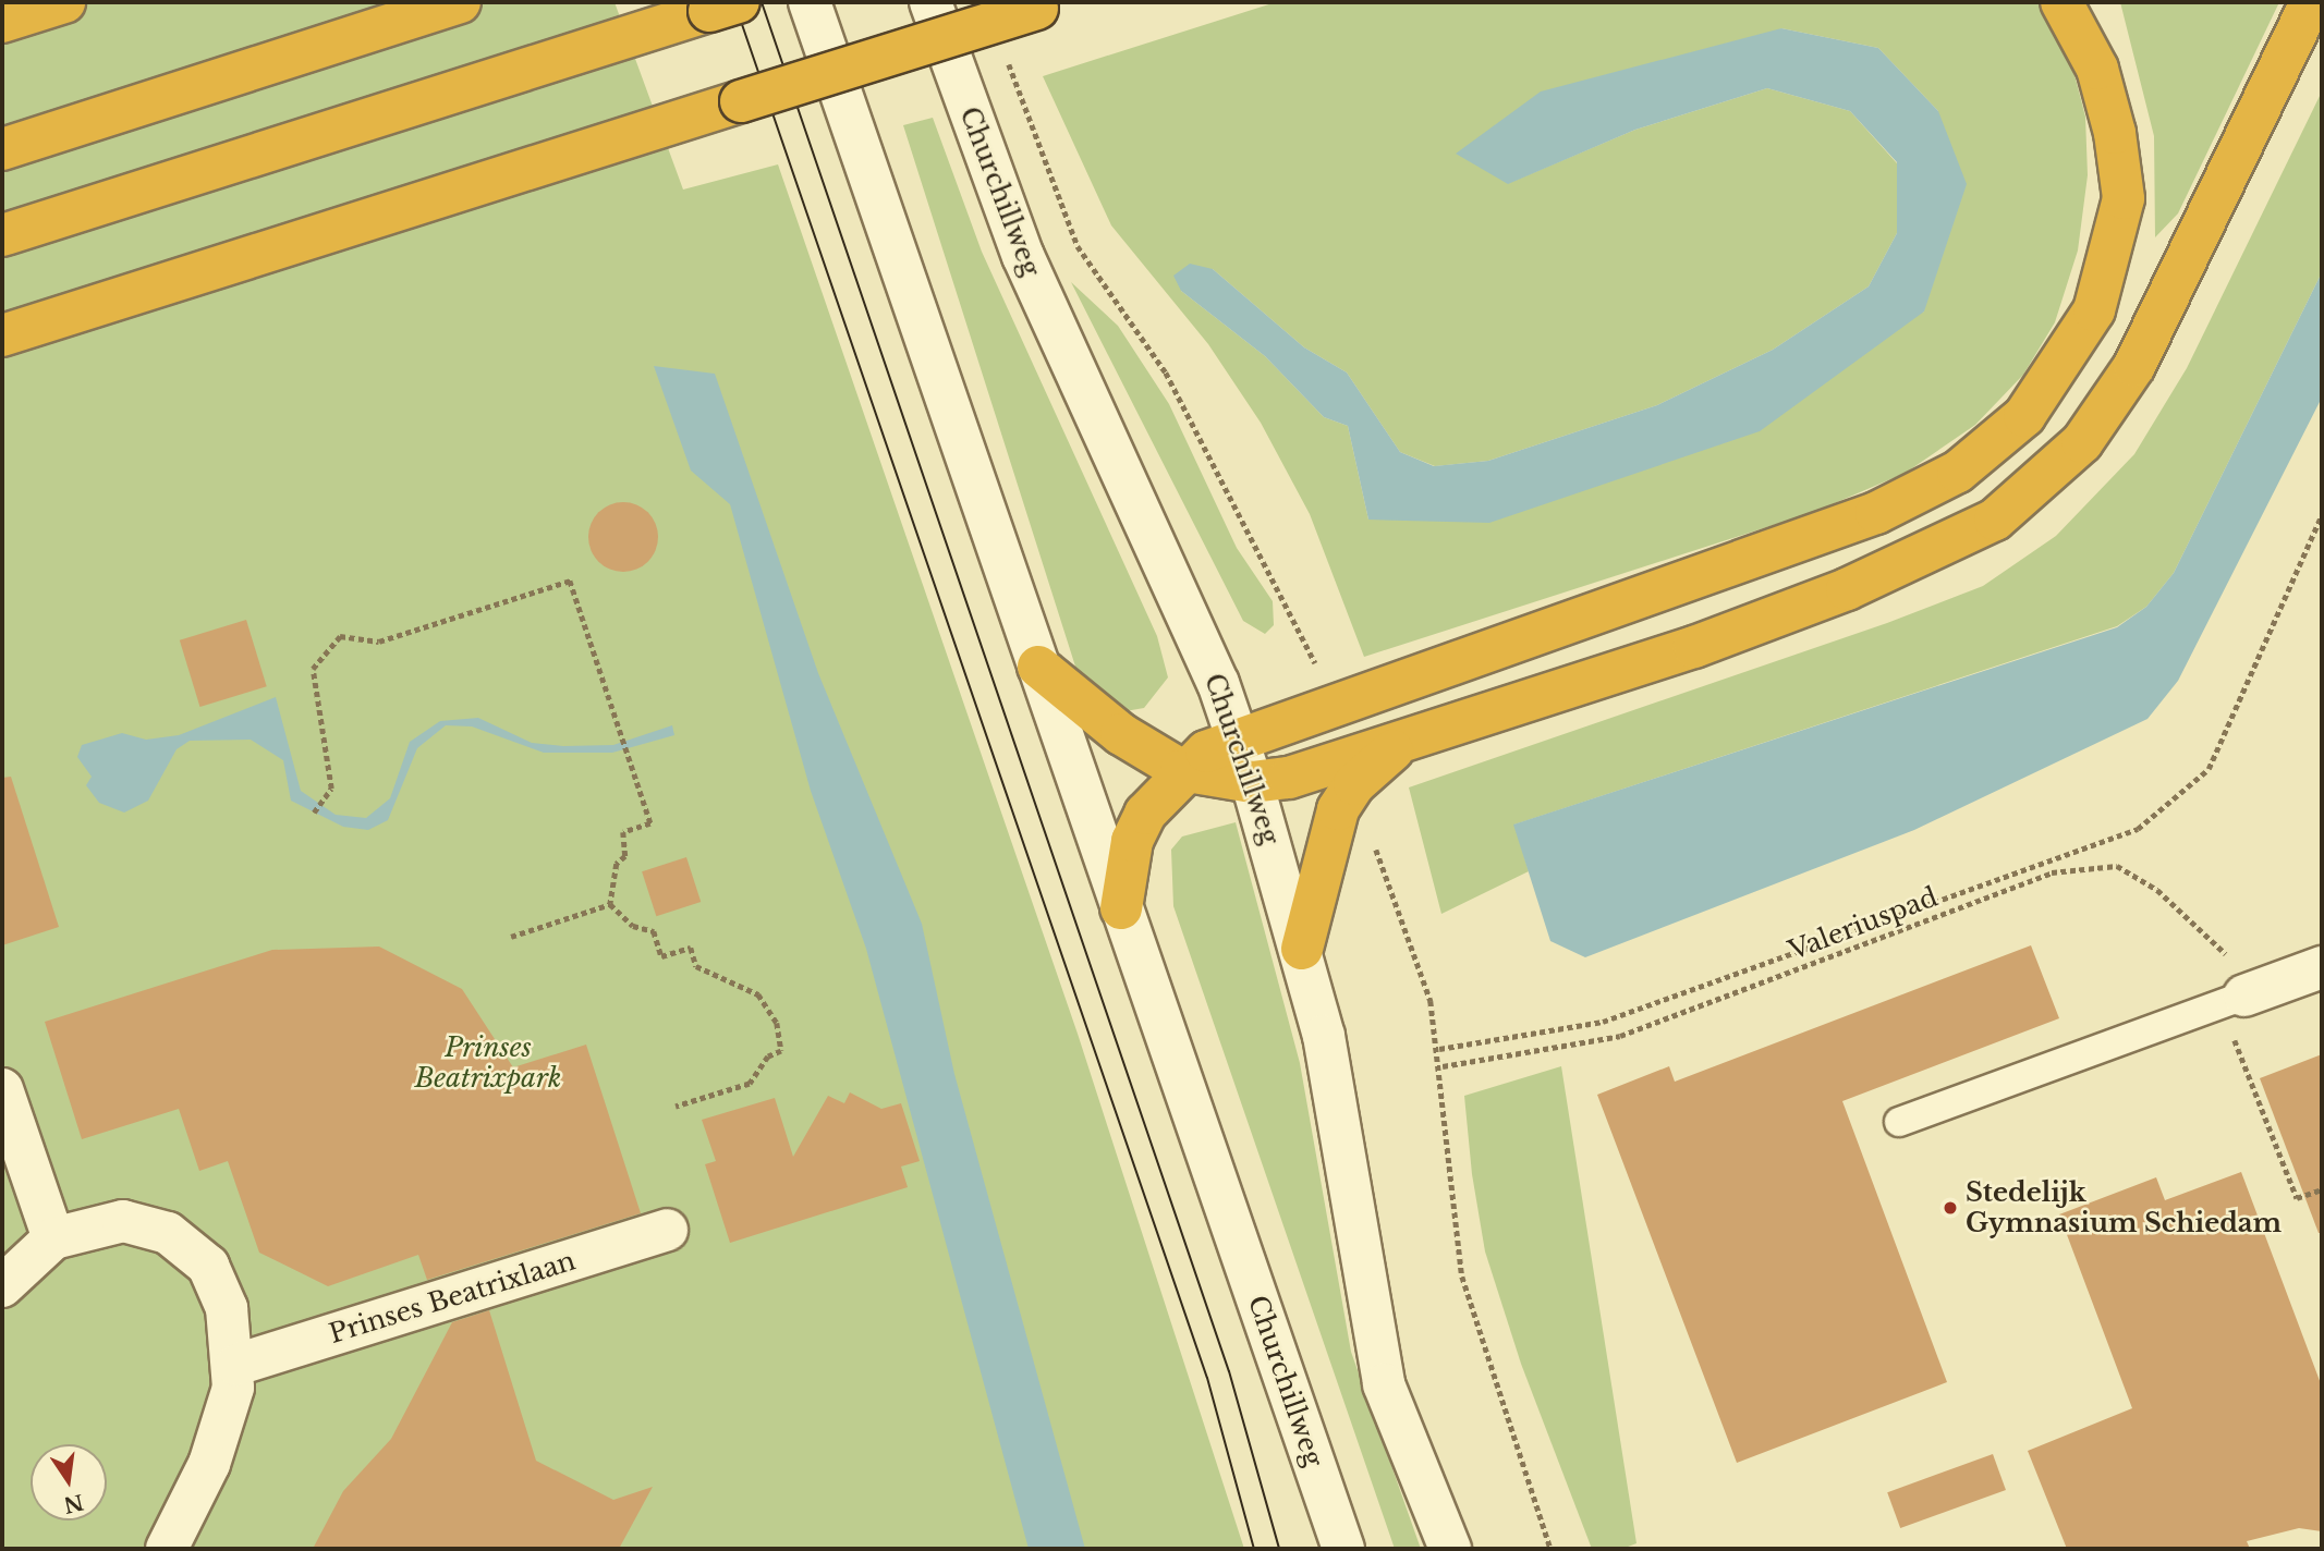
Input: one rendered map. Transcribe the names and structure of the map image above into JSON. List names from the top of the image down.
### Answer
{
  "streets": {
    "main road": ["Churchillweg", "Prinses Beatrixlaan"],
    "path": ["Valeriuspad"]
  },
  "parks": ["Prinses Beatrixpark"],
  "places": ["Stedelijk Gymnasium Schiedam"],
  "north": "bottom"
}
